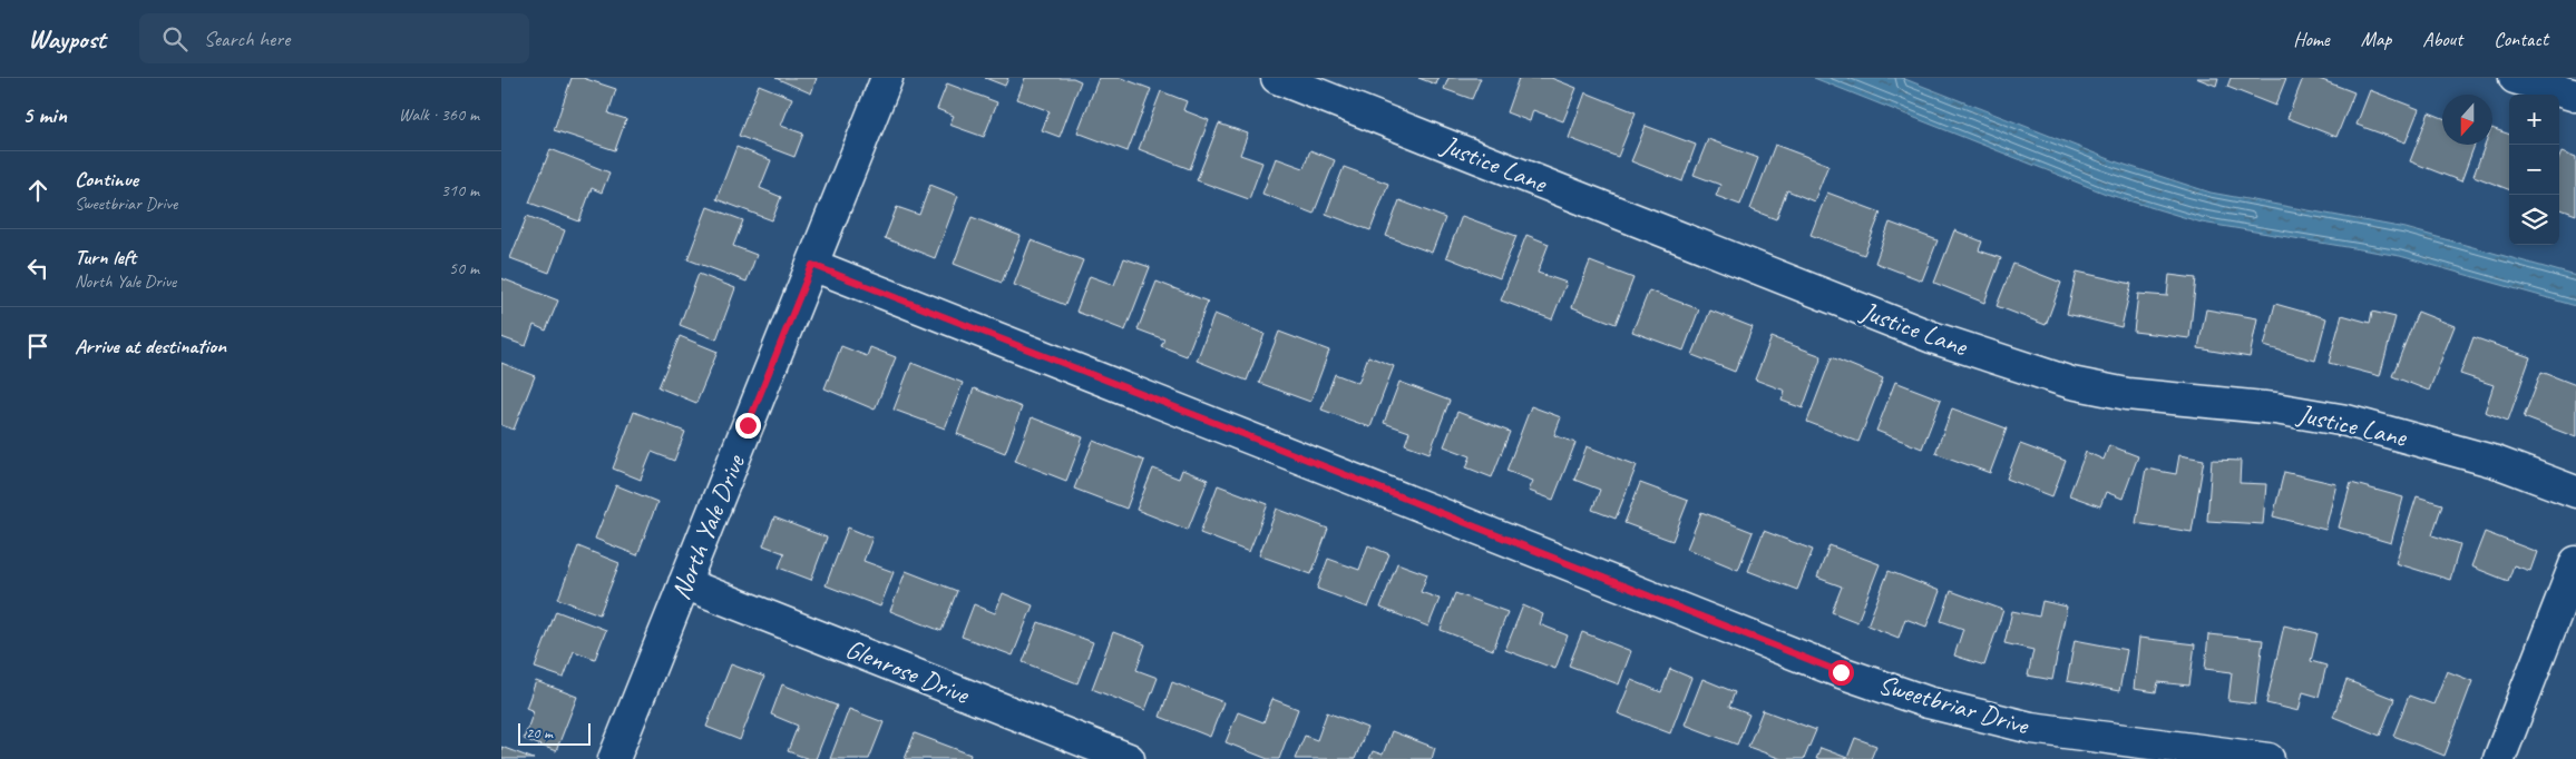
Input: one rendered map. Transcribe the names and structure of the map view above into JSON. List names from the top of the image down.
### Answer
{
  "streets": {
    "street": [
      "Justice Lane",
      "North Yale Drive",
      "Glenrose Drive",
      "Sweetbriar Drive"
    ]
  },
  "crossings": [
    ["North Yale Drive", "Glenrose Drive"],
    ["North Yale Drive", "Sweetbriar Drive"]
  ],
  "scale_bar": "20 m",
  "north": "bottom",
  "page": {
    "header": "Waypost",
    "search": "Search here",
    "nav": [
      "Home",
      "Map",
      "About",
      "Contact"
    ],
    "heading": ["5 min", "Walk · 360 m"],
    "map_buttons": ["+", "−"],
    "list": [
      ["Continue", "Sweetbriar Drive", "310 m"],
      ["Turn left", "North Yale Drive", "50 m"],
      "Arrive at destination"
    ],
    "scale": "20 m"
  }
}
